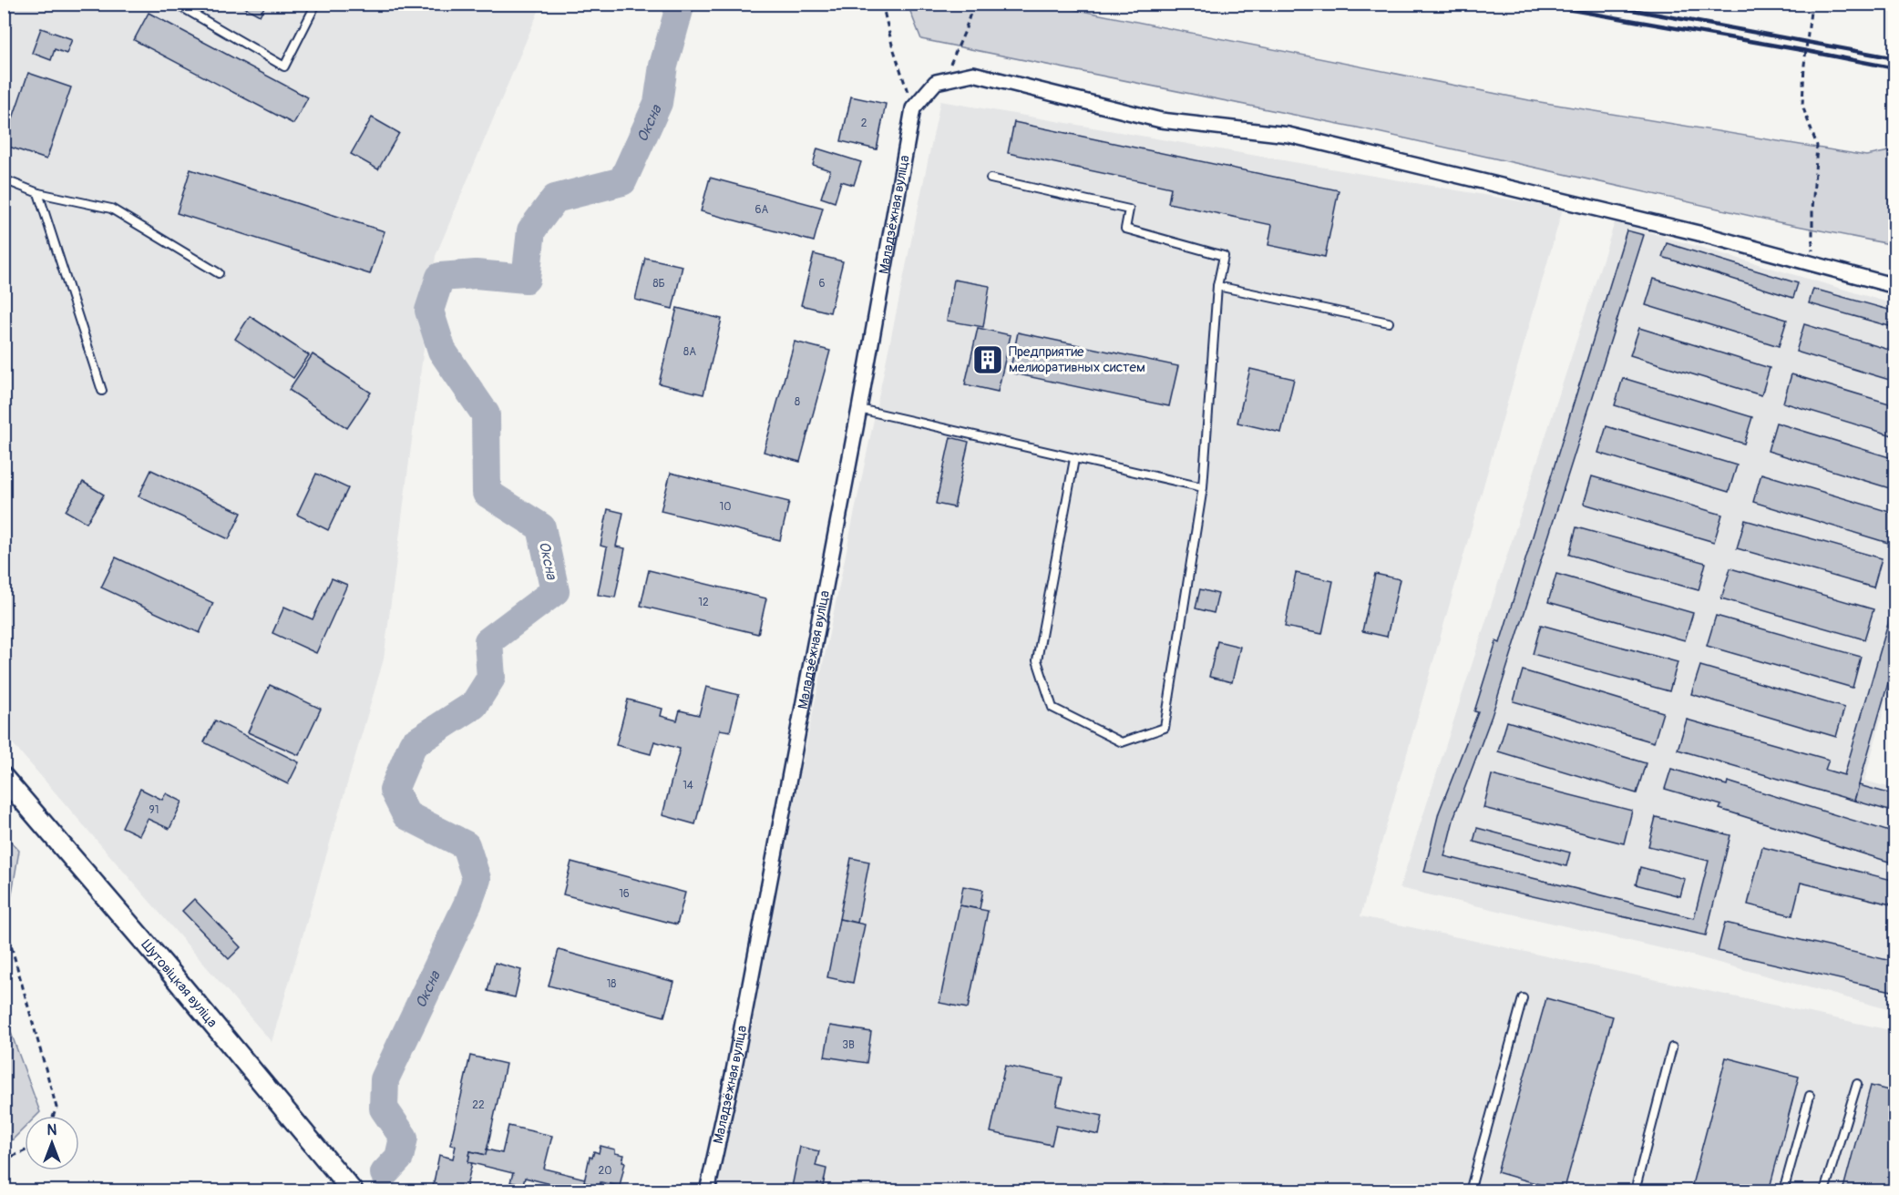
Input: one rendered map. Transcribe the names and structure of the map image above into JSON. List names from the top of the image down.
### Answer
{
  "streets": {
    "main road": ["Шутовіцкая вуліца"],
    "street": ["Маладзёжная вуліца"]
  },
  "water": ["Оксна"],
  "places": {
    "building": ["Предприятие мелиоративных систем"]
  },
  "house_numbers": [
    "2",
    "6А",
    "8Б",
    "6",
    "8А",
    "8",
    "10",
    "12",
    "14",
    "91",
    "16",
    "18",
    "3В",
    "22",
    "20"
  ],
  "north": "top"
}
